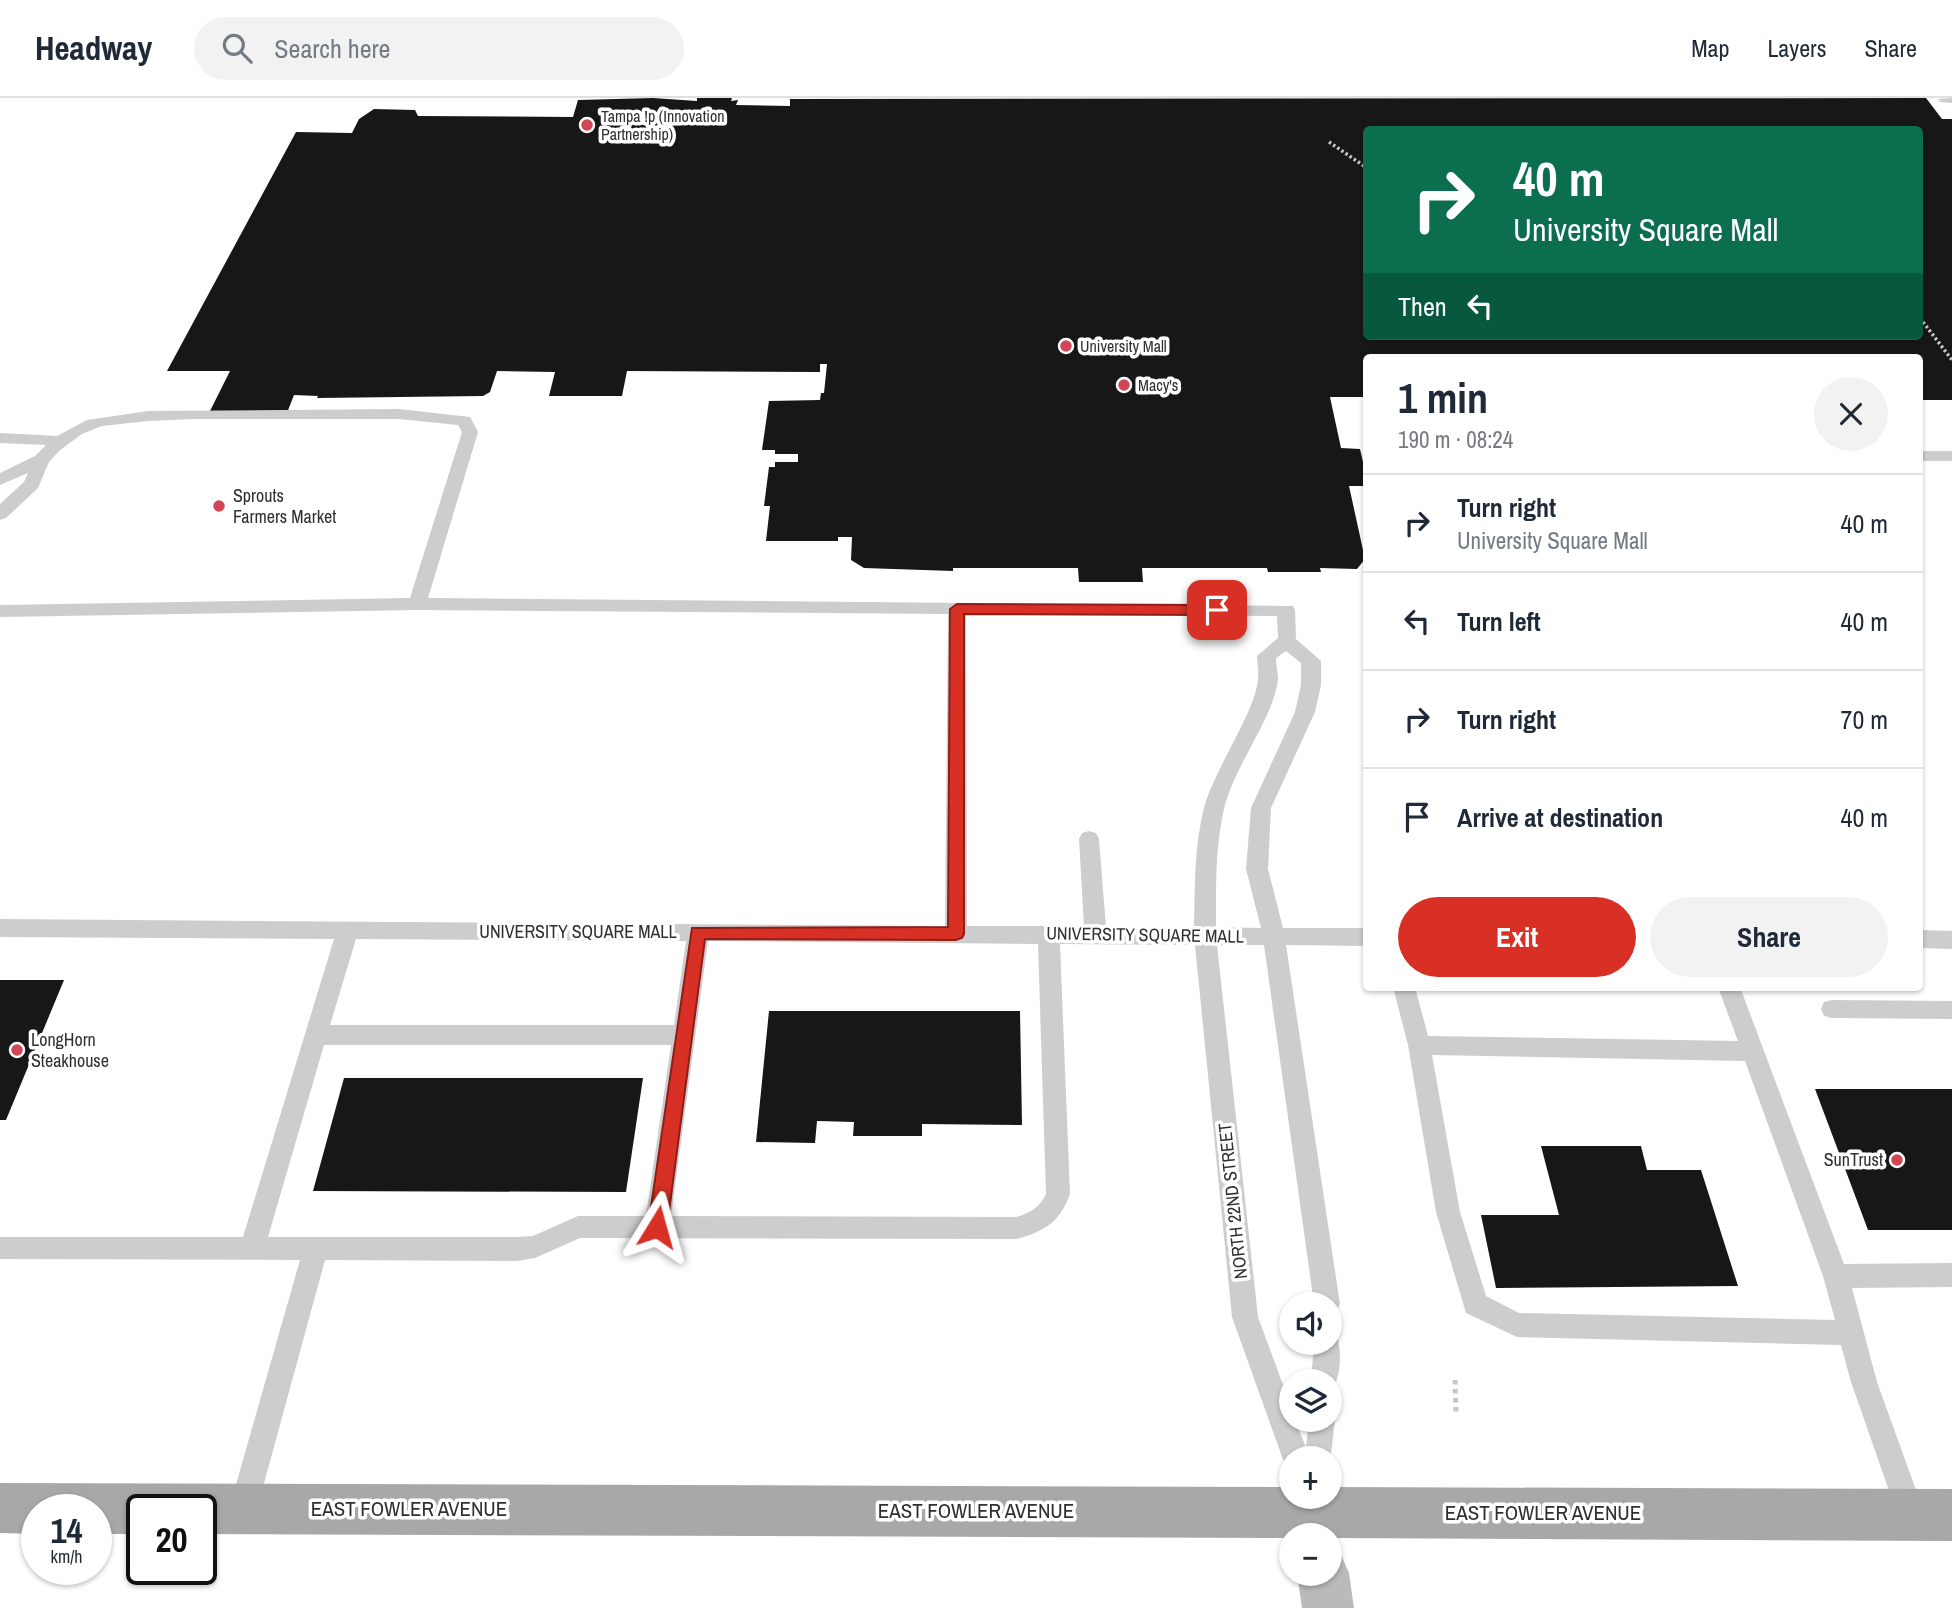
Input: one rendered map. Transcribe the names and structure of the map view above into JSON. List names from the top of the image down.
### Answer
{
  "streets": {
    "main road": ["EAST FOWLER AVENUE"],
    "lane": ["UNIVERSITY SQUARE MALL", "NORTH 22ND STREET"]
  },
  "crossings": [
    ["UNIVERSITY SQUARE MALL", "NORTH 22ND STREET"]
  ],
  "places": [
    "Tampa !p (Innovation Partnership)",
    "University Mall",
    "Macy's",
    "Sprouts Farmers Market",
    "LongHorn Steakhouse",
    "SunTrust"
  ],
  "page": {
    "header": "Headway",
    "search": "Search here",
    "nav": ["Map", "Layers", "Share"],
    "turn": ["40 m", "University Square Mall"],
    "then": "Then",
    "heading": ["1 min", "190 m · 08:24"],
    "list": [
      {
        "name": "Turn right",
        "note": "University Square Mall",
        "value": "40 m"
      },
      {
        "name": "Turn left",
        "value": "40 m"
      },
      {
        "name": "Turn right",
        "value": "70 m"
      },
      {
        "name": "Arrive at destination",
        "value": "40 m"
      }
    ],
    "buttons": ["Exit", "Share"],
    "map_buttons": ["+", "−"],
    "speed": "14 km/h",
    "limit": "20"
  }
}
